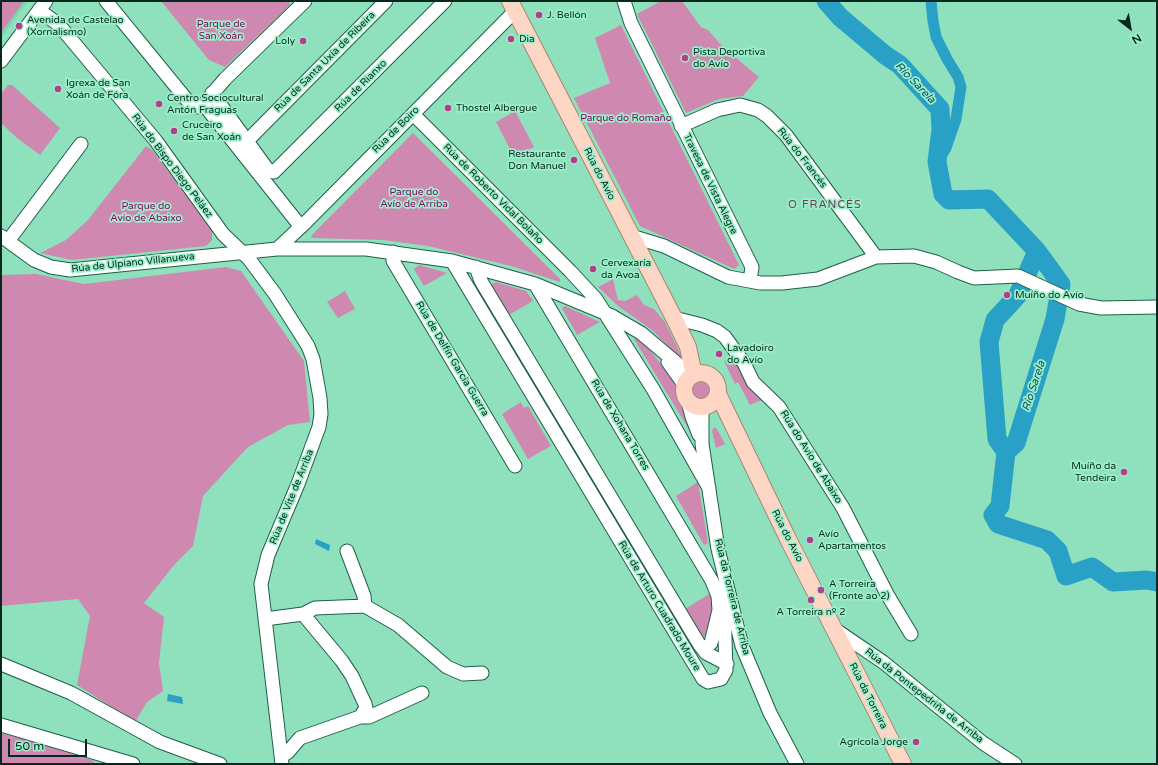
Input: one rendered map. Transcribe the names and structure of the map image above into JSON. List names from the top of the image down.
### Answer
{
  "streets": {
    "main road": ["Rúa do Avío", "Rúa da Torreira"],
    "street": [
      "Rúa de Santa Uxía de Ribeira",
      "Rúa de Rianxo",
      "Rúa de Boiro",
      "Rúa do Francés",
      "Rúa do Bispo Diego Peláez",
      "Travesa de Vista Alegre",
      "Rúa de Roberto Vidal Bolaño",
      "Rúa de Ulpiano Villanueva",
      "Rúa de Delfín García Guerra",
      "Rúa de Xohana Torres",
      "Rúa do Avío de Abaixo",
      "Rúa de Vite de Arriba",
      "Rúa da Torreira de Arriba",
      "Rúa de Arturo Cuadrado Moure",
      "Rúa da Pontepedriña de Arriba"
    ]
  },
  "crossings": [
    ["Rúa de Santa Uxía de Ribeira", "Rúa de Rianxo"],
    ["Rúa de Boiro", "Rúa do Avío"],
    ["Rúa de Boiro", "Rúa de Roberto Vidal Bolaño"],
    ["Rúa de Boiro", "Rúa de Ulpiano Villanueva"],
    ["Rúa do Francés", "Travesa de Vista Alegre"],
    ["Rúa do Bispo Diego Peláez", "Rúa de Ulpiano Villanueva"],
    ["Rúa do Bispo Diego Peláez", "Rúa de Vite de Arriba"],
    ["Rúa do Avío", "Rúa de Ulpiano Villanueva"],
    ["Rúa do Avío", "Rúa do Avío de Abaixo"],
    ["Rúa do Avío", "Rúa da Torreira de Arriba"],
    ["Rúa do Avío", "Rúa da Torreira"],
    ["Rúa do Avío", "Rúa da Pontepedriña de Arriba"],
    ["Rúa de Roberto Vidal Bolaño", "Rúa de Ulpiano Villanueva"],
    ["Rúa de Roberto Vidal Bolaño", "Rúa da Torreira de Arriba"],
    ["Rúa de Ulpiano Villanueva", "Rúa de Delfín García Guerra"],
    ["Rúa de Ulpiano Villanueva", "Rúa de Xohana Torres"],
    ["Rúa de Ulpiano Villanueva", "Rúa de Vite de Arriba"],
    ["Rúa de Ulpiano Villanueva", "Rúa da Torreira de Arriba"],
    ["Rúa de Ulpiano Villanueva", "Rúa de Arturo Cuadrado Moure"],
    ["Rúa de Xohana Torres", "Rúa da Torreira de Arriba"],
    ["Rúa de Xohana Torres", "Rúa de Arturo Cuadrado Moure"],
    ["Rúa da Torreira", "Rúa da Pontepedriña de Arriba"]
  ],
  "districts": ["O FRANCÉS"],
  "water": ["Río Sarela"],
  "parks": [
    "Parque de San Xoán",
    "Parque do Romaño",
    "Parque do Avío de Arriba",
    "Parque do Avío de Abaixo"
  ],
  "places": [
    "J. Bellón",
    "Avenida de Castelao (Xornalismo)",
    "Dia",
    "Loly",
    "Pista Deportiva do Avío",
    "Igrexa de San Xoán de Fóra",
    "Centro Sociocultural Antón Fraguas",
    "Thostel Albergue",
    "Cruceiro de San Xoán",
    "Restaurante Don Manuel",
    "Cervexaría da Avoa",
    "Muíño do Avío",
    "Lavadoiro do Avío",
    "Muíño da Tendeira",
    "Avío Apartamentos",
    "A Torreira (Fronte ao 2)",
    "A Torreira nº 2",
    "Agrícola Jorge"
  ],
  "scale_bar": "50 m",
  "north": "bottom right"
}
